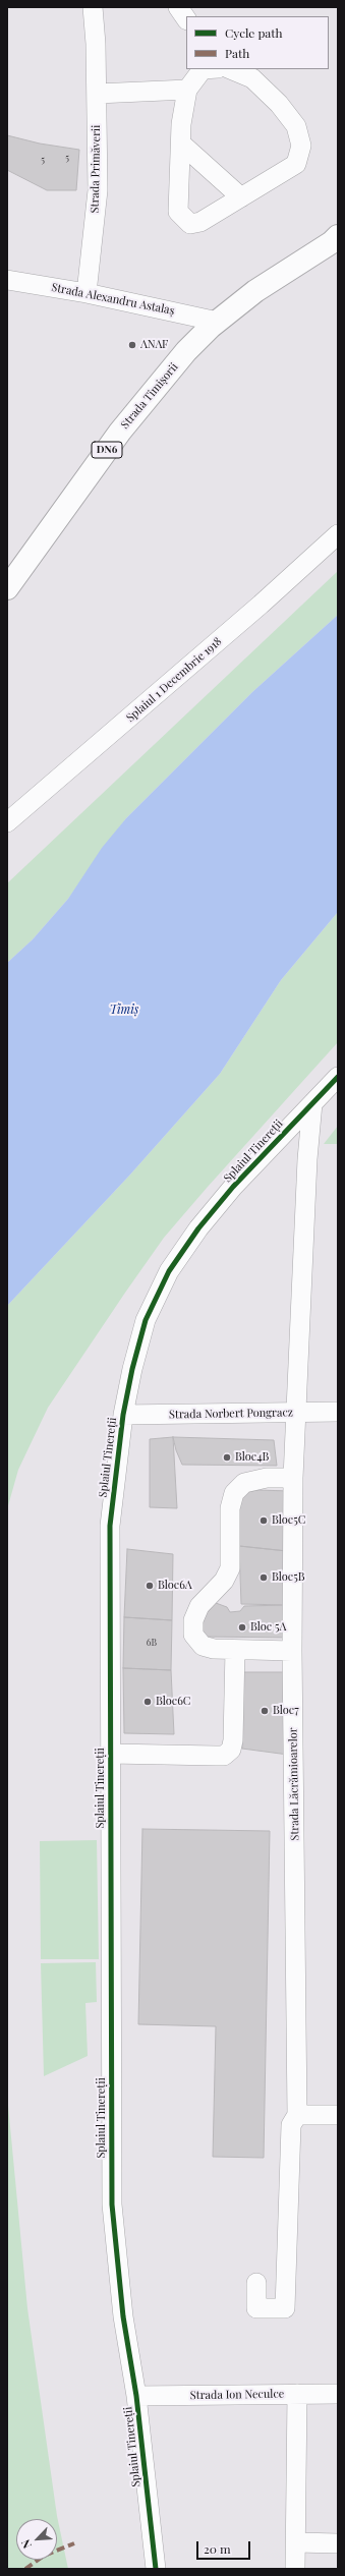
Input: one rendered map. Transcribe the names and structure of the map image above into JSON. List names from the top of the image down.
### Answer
{
  "streets": {
    "main road": ["Strada Timișorii", "DN6"],
    "street": [
      "Strada Primăverii",
      "Strada Alexandru Astalaș",
      "Splaiul 1 Decembrie 1918",
      "Splaiul Tinereții",
      "Strada Norbert Pongracz",
      "Strada Lăcrămioarelor",
      "Strada Ion Neculce"
    ]
  },
  "crossings": [
    ["Strada Primăverii", "Strada Alexandru Astalaș"],
    ["Strada Alexandru Astalaș", "Strada Timișorii"],
    ["Splaiul Tinereții", "Strada Norbert Pongracz"],
    ["Splaiul Tinereții", "Strada Lăcrămioarelor"],
    ["Splaiul Tinereții", "Strada Ion Neculce"],
    ["Strada Norbert Pongracz", "Strada Lăcrămioarelor"]
  ],
  "water": ["Timiș"],
  "places": [
    "ANAF",
    "Bloc4B",
    "Bloc5C",
    "Bloc5B",
    "Bloc6A",
    "Bloc 5A",
    "Bloc6C",
    "Bloc7"
  ],
  "house_numbers": ["5", "5", "6B"],
  "legend": ["Cycle path", "Path"],
  "scale_bar": "20 m",
  "north": "bottom left"
}
